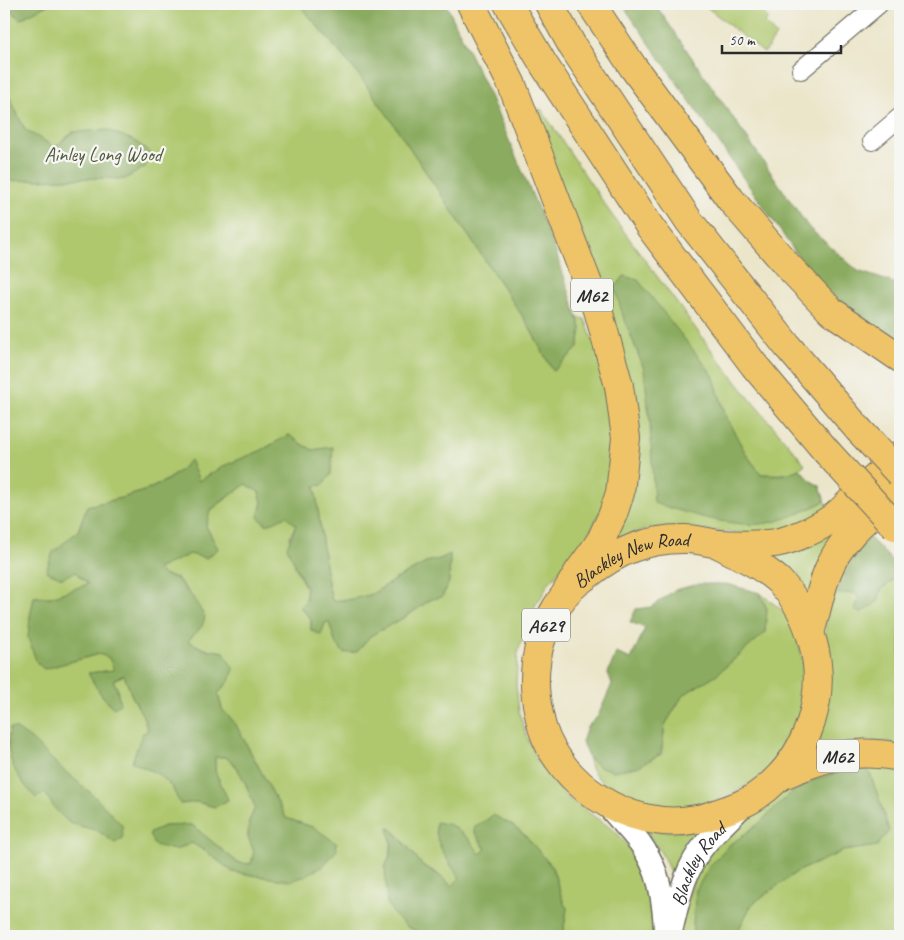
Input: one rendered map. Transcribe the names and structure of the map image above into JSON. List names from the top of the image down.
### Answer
{
  "streets": {
    "highway": ["M62", "Blackley New Road", "A629"],
    "street": ["Blackley Road"]
  },
  "crossings": [
    ["M62", "Blackley New Road"],
    ["Blackley New Road", "Blackley Road"]
  ],
  "parks": ["Ainley Long Wood"],
  "scale_bar": "50 m"
}
